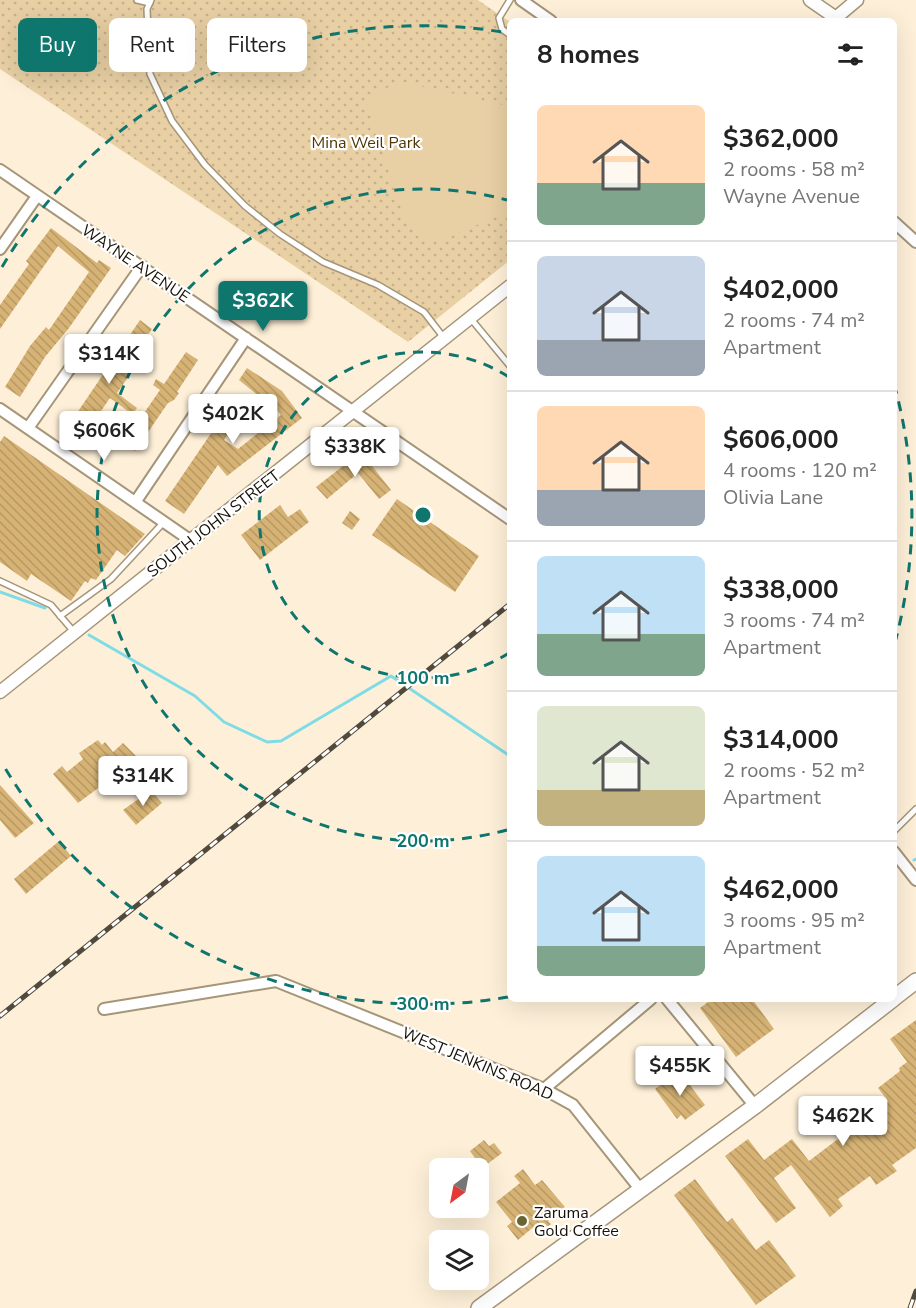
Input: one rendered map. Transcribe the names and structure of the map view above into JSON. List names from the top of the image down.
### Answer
{
  "streets": {
    "street": ["WAYNE AVENUE", "SOUTH JOHN STREET", "WEST JENKINS ROAD"]
  },
  "crossings": [
    ["WAYNE AVENUE", "SOUTH JOHN STREET"]
  ],
  "parks": ["Mina Weil Park"],
  "places": ["Zaruma Gold Coffee"],
  "north": "bottom left",
  "page": {
    "chip": ["Buy", "Rent", "Filters"],
    "heading": "8 homes",
    "list": [
      {
        "name": "$362,000",
        "note": "2 rooms · 58 m² · Wayne Avenue"
      },
      {
        "name": "$402,000",
        "note": "2 rooms · 74 m² · Apartment"
      },
      {
        "name": "$606,000",
        "note": "4 rooms · 120 m² · Olivia Lane"
      },
      {
        "name": "$338,000",
        "note": "3 rooms · 74 m² · Apartment"
      },
      {
        "name": "$314,000",
        "note": "2 rooms · 52 m² · Apartment"
      },
      {
        "name": "$462,000",
        "note": "3 rooms · 95 m² · Apartment"
      }
    ],
    "price": [
      "$362K",
      "$314K",
      "$402K",
      "$606K",
      "$338K",
      "$314K",
      "$455K",
      "$462K"
    ]
  },
  "rings": ["100 m", "200 m", "300 m"]
}
